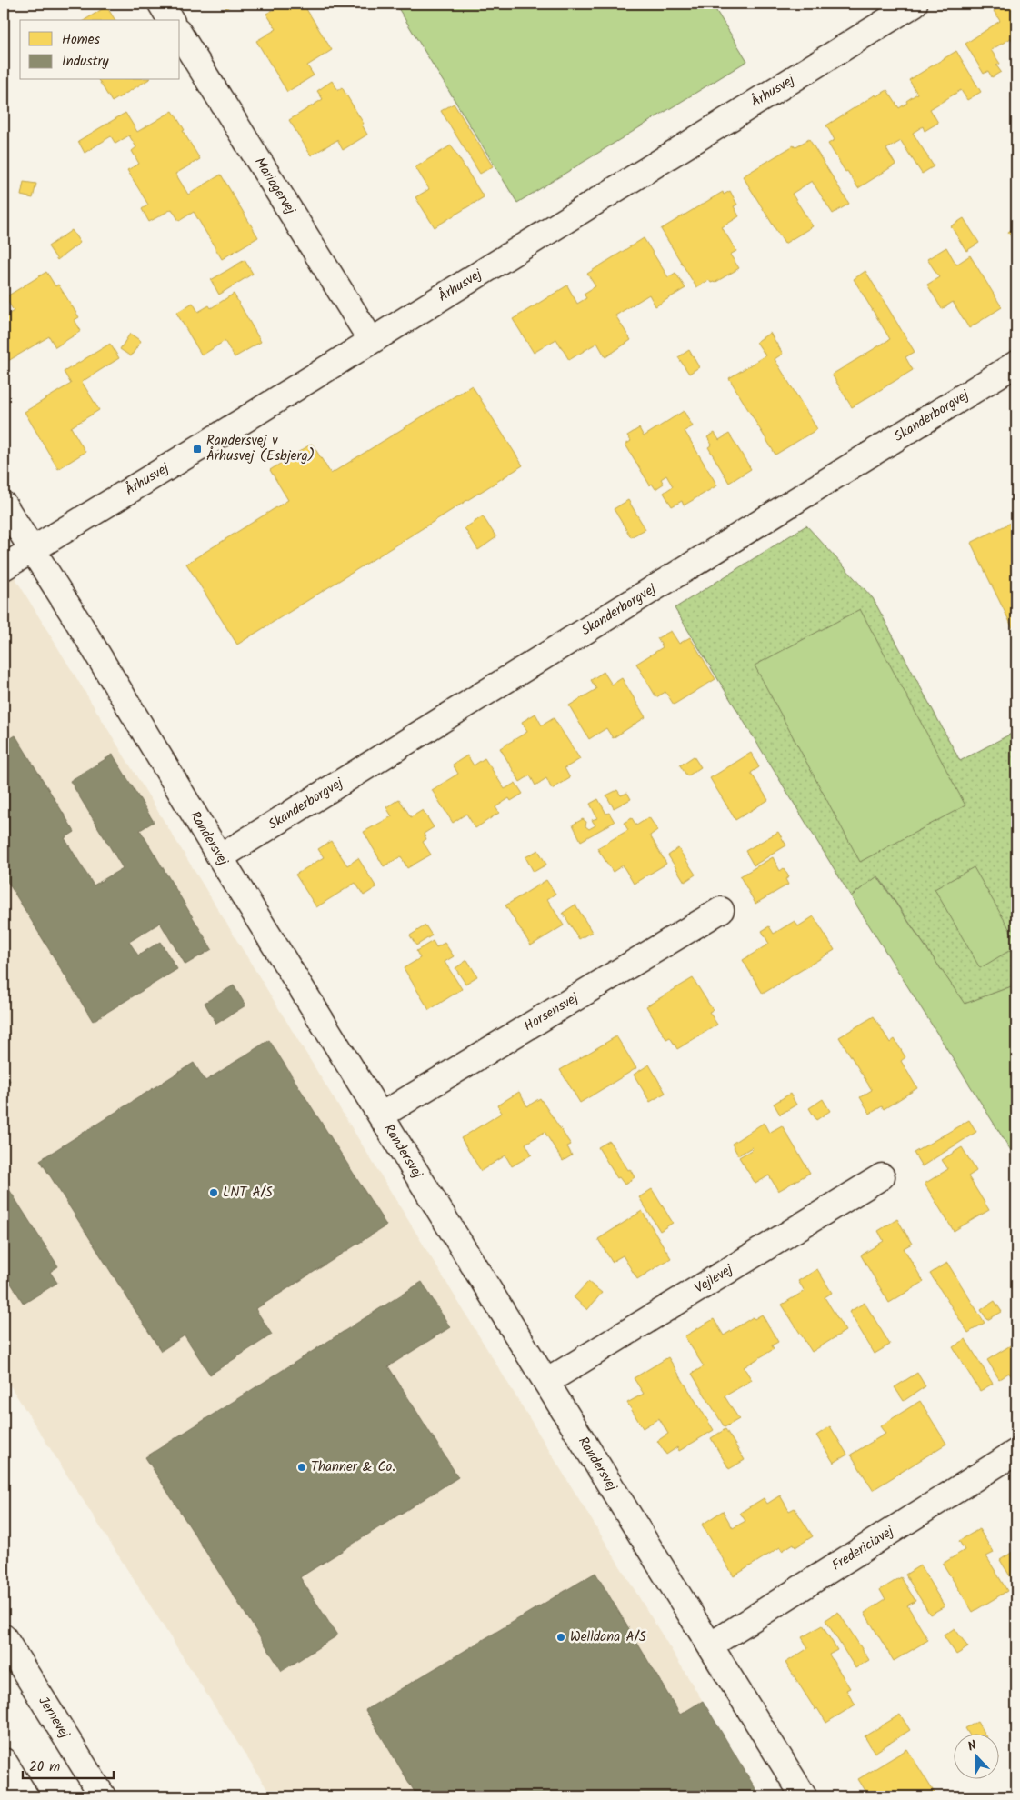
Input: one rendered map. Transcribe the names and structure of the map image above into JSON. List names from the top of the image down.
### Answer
{
  "streets": {
    "street": [
      "Århusvej",
      "Mariagervej",
      "Skanderborgvej",
      "Randersvej",
      "Horsensvej",
      "Vejlevej",
      "Fredericiavej",
      "Jernevej"
    ]
  },
  "crossings": [
    ["Århusvej", "Mariagervej"],
    ["Århusvej", "Randersvej"],
    ["Skanderborgvej", "Randersvej"],
    ["Randersvej", "Horsensvej"],
    ["Randersvej", "Vejlevej"],
    ["Randersvej", "Fredericiavej"]
  ],
  "places": {
    "transit": ["Randersvej v Århusvej (Esbjerg)"],
    "other": ["LNT A/S", "Thanner & Co.", "Welldana A/S"]
  },
  "legend": ["Homes", "Industry"],
  "scale_bar": "20 m",
  "north": "top"
}
